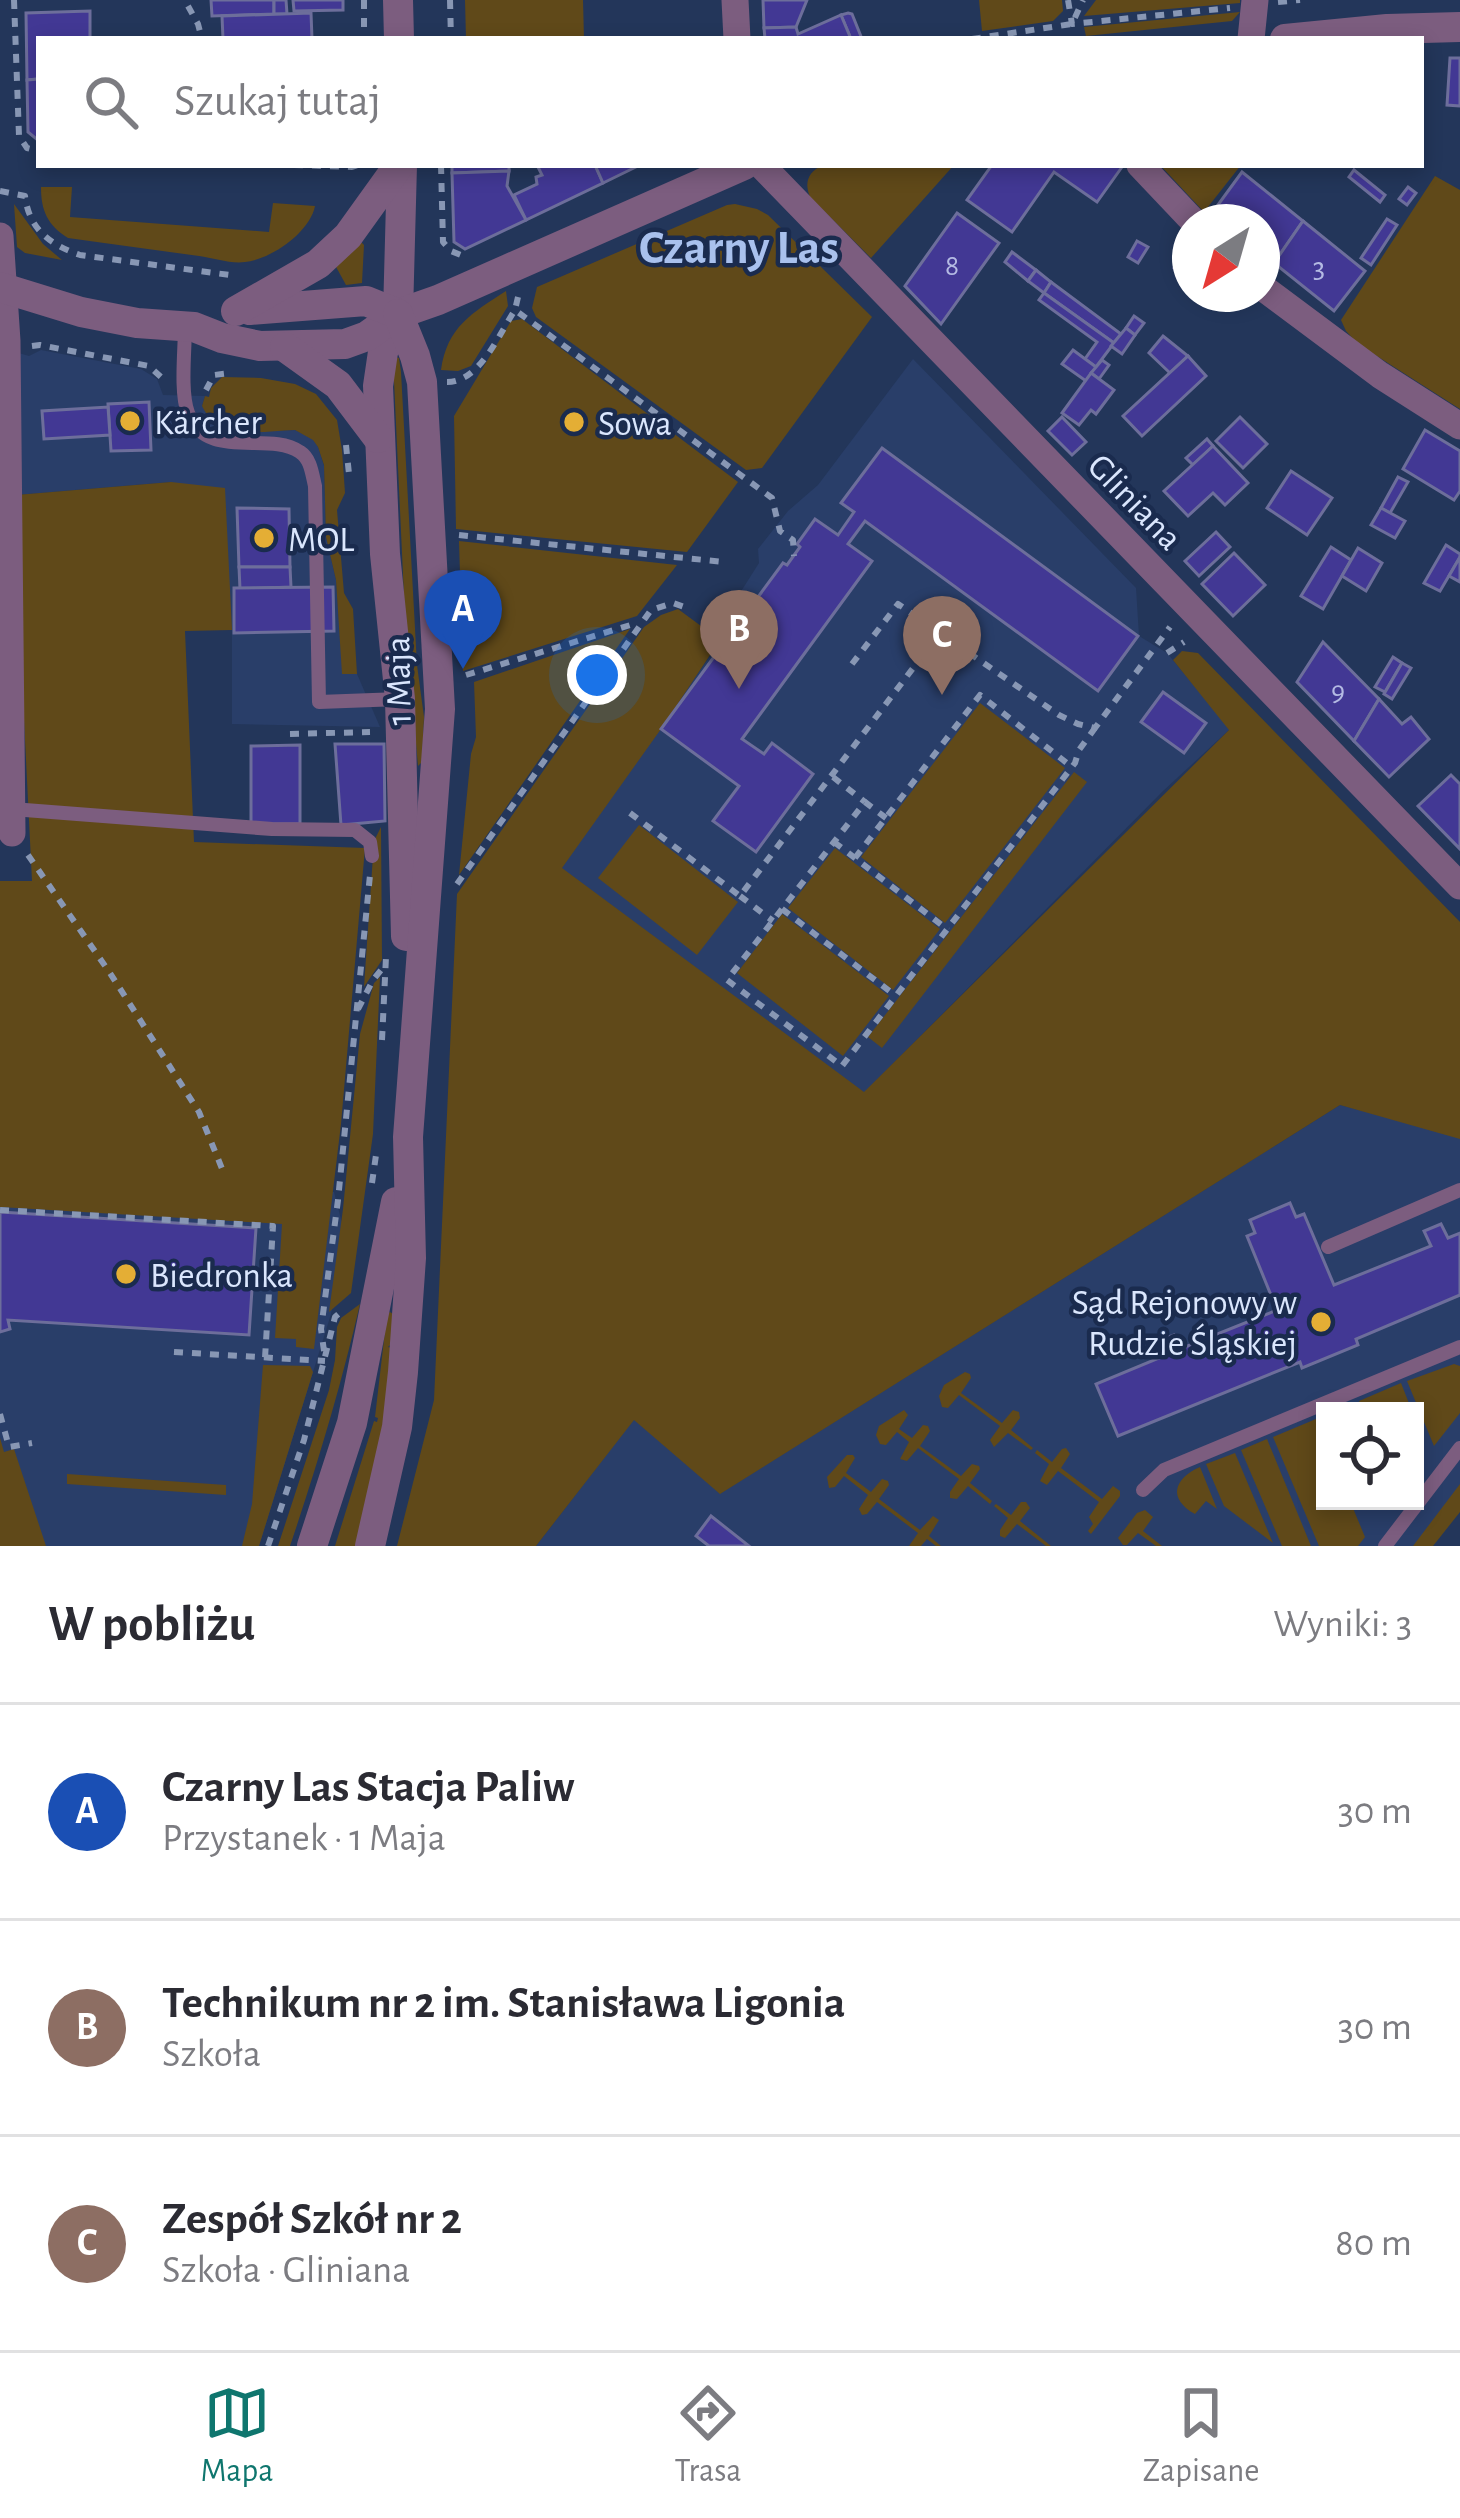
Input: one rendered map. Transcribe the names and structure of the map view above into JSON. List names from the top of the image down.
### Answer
{
  "streets": {
    "street": ["Gliniana", "1 Maja"]
  },
  "districts": ["Czarny Las"],
  "places": [
    "Kärcher",
    "Sowa",
    "MOL",
    "Biedronka",
    "Sąd Rejonowy w Rudzie Śląskiej"
  ],
  "house_numbers": ["8", "3", "9"],
  "north": "bottom left",
  "page": {
    "search": "Szukaj tutaj",
    "pins": ["A", "B", "C"],
    "heading": ["W pobliżu", "Wyniki: 3"],
    "list": [
      {
        "mark": "A",
        "name": "Czarny Las Stacja Paliw",
        "note": "Przystanek · 1 Maja",
        "value": "30 m"
      },
      {
        "mark": "B",
        "name": "Technikum nr 2 im. Stanisława Ligonia",
        "note": "Szkoła",
        "value": "30 m"
      },
      {
        "mark": "C",
        "name": "Zespół Szkół nr 2",
        "note": "Szkoła · Gliniana",
        "value": "80 m"
      }
    ],
    "nav": ["Mapa", "Trasa", "Zapisane"]
  }
}
